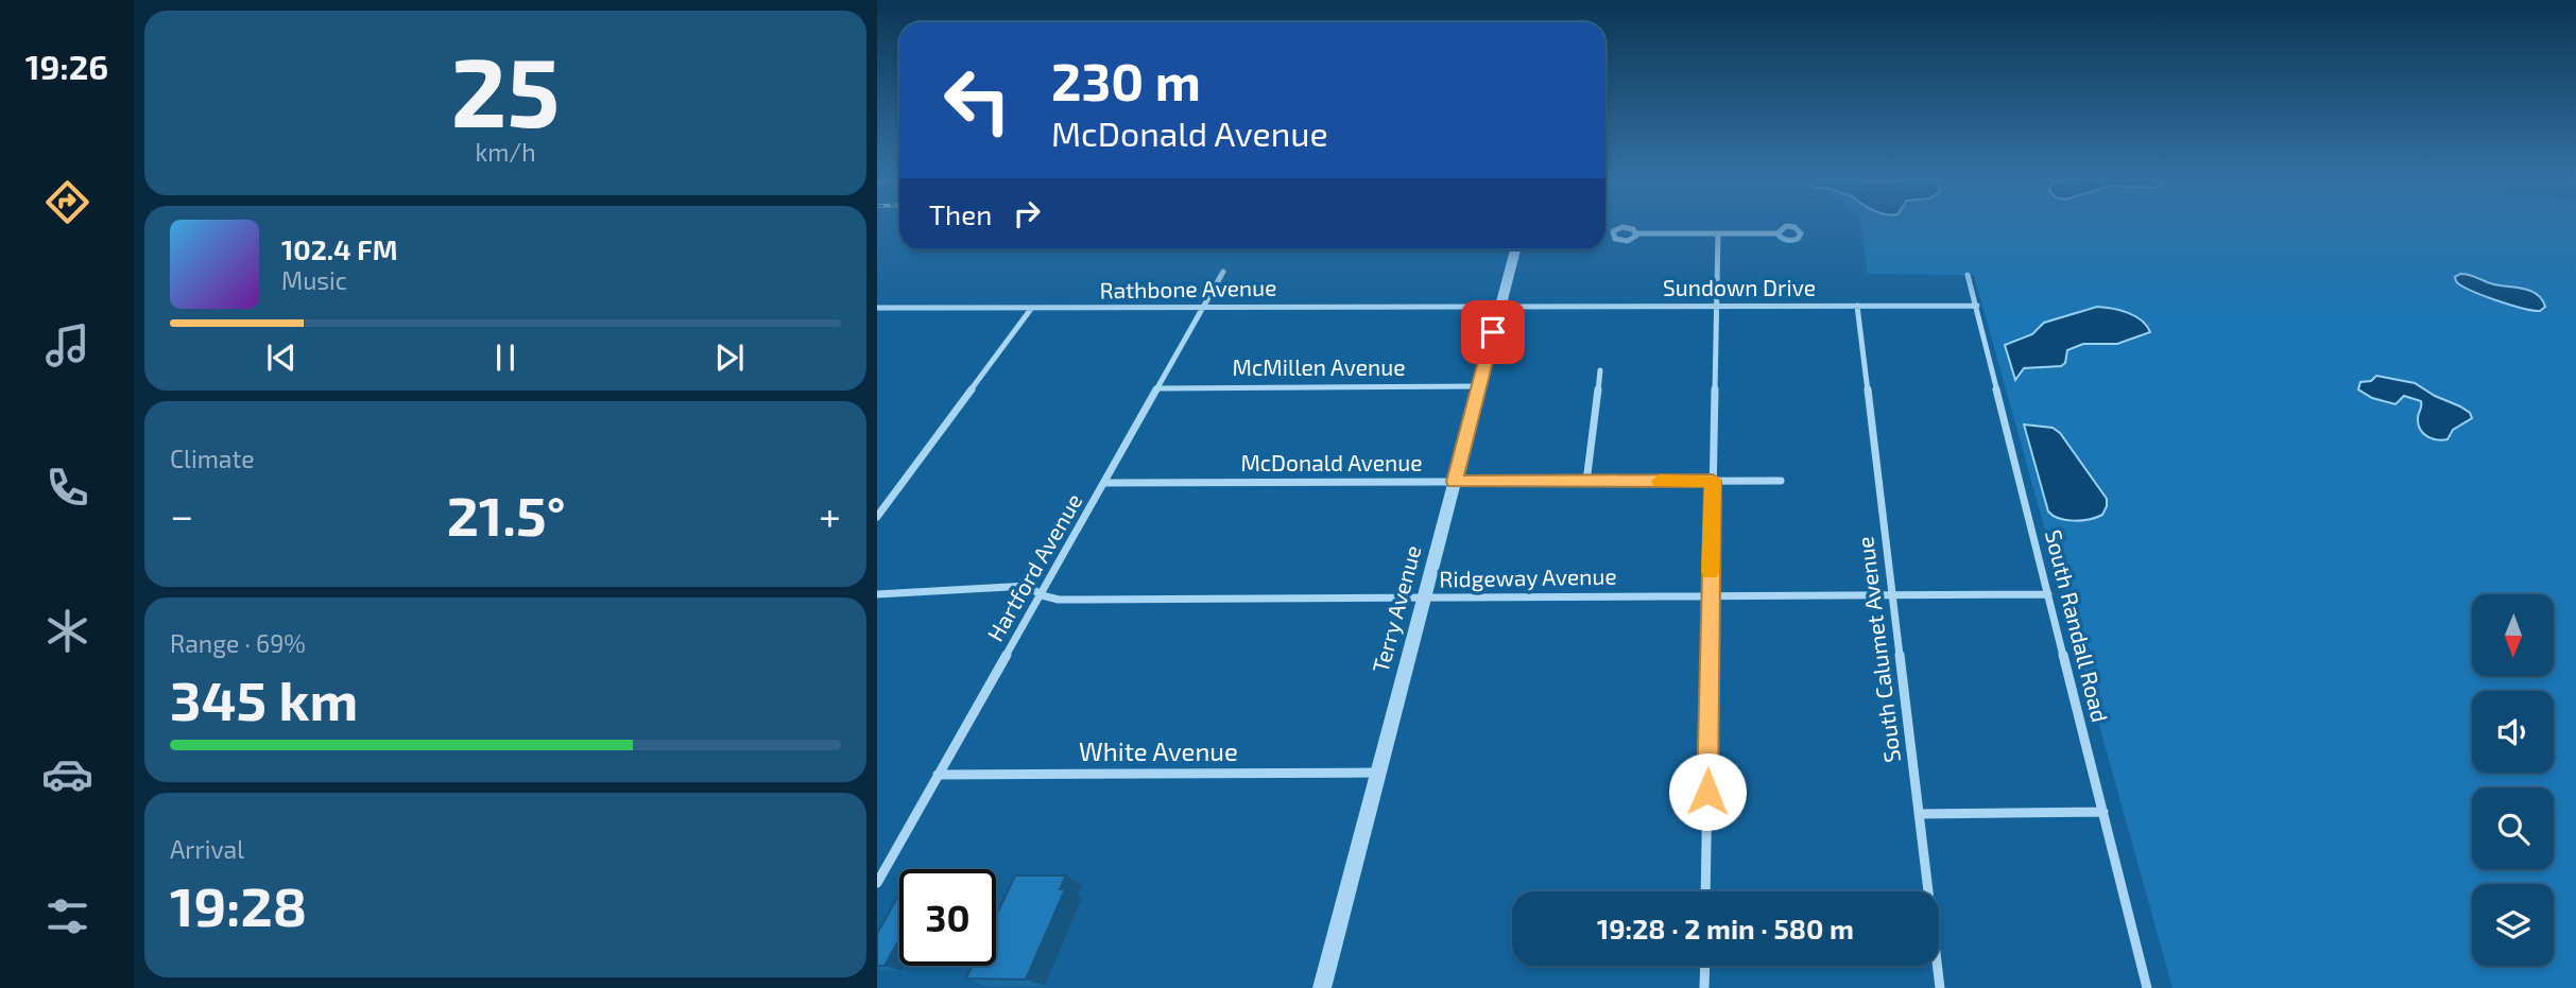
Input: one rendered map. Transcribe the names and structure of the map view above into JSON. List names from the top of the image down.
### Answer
{
  "streets": {
    "street": [
      "Sundown Drive",
      "Rathbone Avenue",
      "McMillen Avenue",
      "McDonald Avenue",
      "Hartford Avenue",
      "Ridgeway Avenue",
      "Terry Avenue",
      "South Randall Road",
      "South Calumet Avenue",
      "White Avenue"
    ]
  },
  "crossings": [
    ["Sundown Drive", "Rathbone Avenue"],
    ["Sundown Drive", "Terry Avenue"],
    ["Sundown Drive", "South Randall Road"],
    ["Sundown Drive", "South Calumet Avenue"],
    ["Rathbone Avenue", "Hartford Avenue"],
    ["Rathbone Avenue", "Terry Avenue"],
    ["McMillen Avenue", "Hartford Avenue"],
    ["McMillen Avenue", "Terry Avenue"],
    ["McDonald Avenue", "Hartford Avenue"],
    ["McDonald Avenue", "Terry Avenue"],
    ["Hartford Avenue", "Ridgeway Avenue"],
    ["Hartford Avenue", "White Avenue"],
    ["Ridgeway Avenue", "Terry Avenue"],
    ["Ridgeway Avenue", "South Randall Road"],
    ["Ridgeway Avenue", "South Calumet Avenue"],
    ["Terry Avenue", "White Avenue"]
  ],
  "north": "bottom",
  "page": {
    "tabs": "19:26",
    "tile": [
      ["25", "km/h"],
      "Climate",
      ["Range · 69%", "345 km"],
      ["Arrival", "19:28"]
    ],
    "turn": ["230 m", "McDonald Avenue"],
    "then": "Then",
    "song": ["102.4 FM", "Music"],
    "heat": ["−", "21.5°", "+"],
    "limit": "30",
    "trip": "19:28 · 2 min · 580 m"
  }
}
